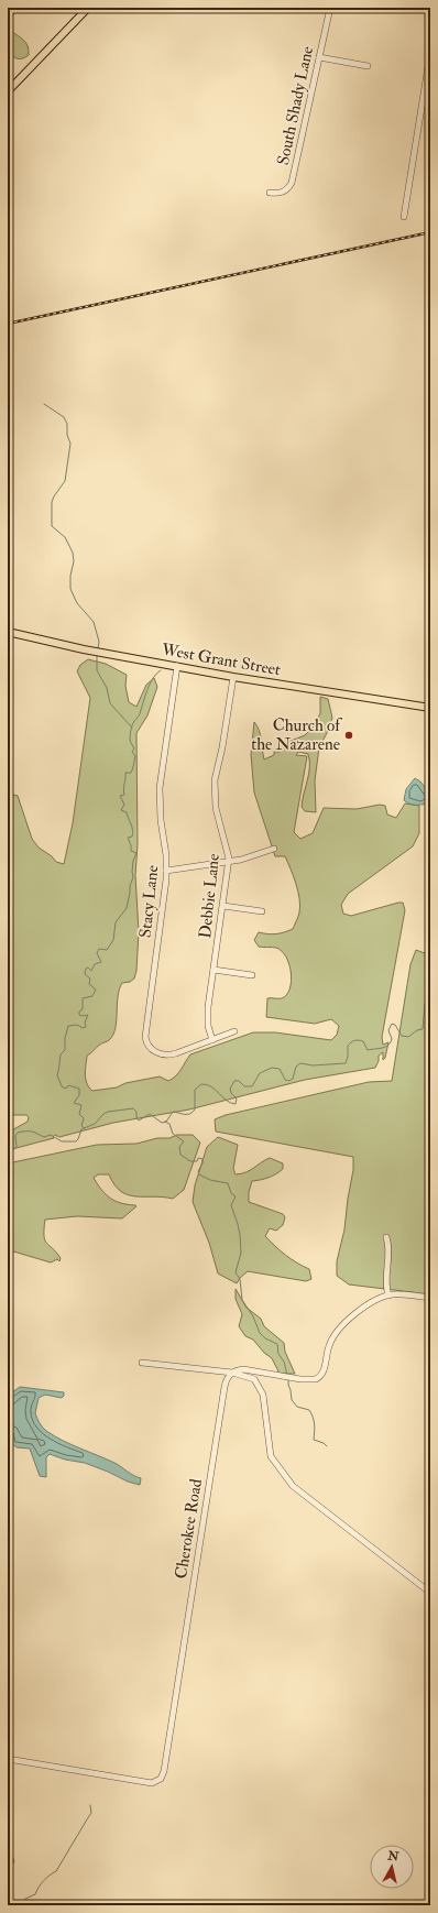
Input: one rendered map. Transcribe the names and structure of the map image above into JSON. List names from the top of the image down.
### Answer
{
  "streets": {
    "main road": ["West Grant Street"],
    "street": [
      "South Shady Lane",
      "Debbie Lane",
      "Stacy Lane",
      "Cherokee Road"
    ]
  },
  "crossings": [
    ["West Grant Street", "Debbie Lane"],
    ["West Grant Street", "Stacy Lane"],
    ["Debbie Lane", "Stacy Lane"]
  ],
  "places": ["Church of the Nazarene"],
  "north": "top"
}
